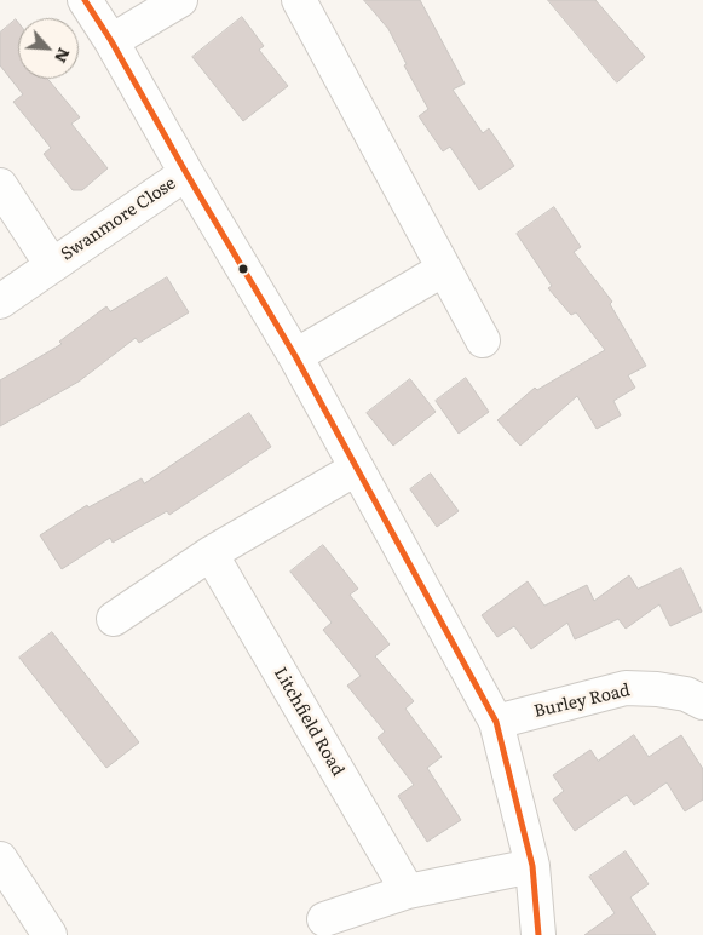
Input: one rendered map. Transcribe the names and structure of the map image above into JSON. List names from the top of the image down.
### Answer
{
  "streets": {
    "street": ["Swanmore Close", "Burley Road", "Litchfield Road"]
  },
  "north": "bottom right"
}
